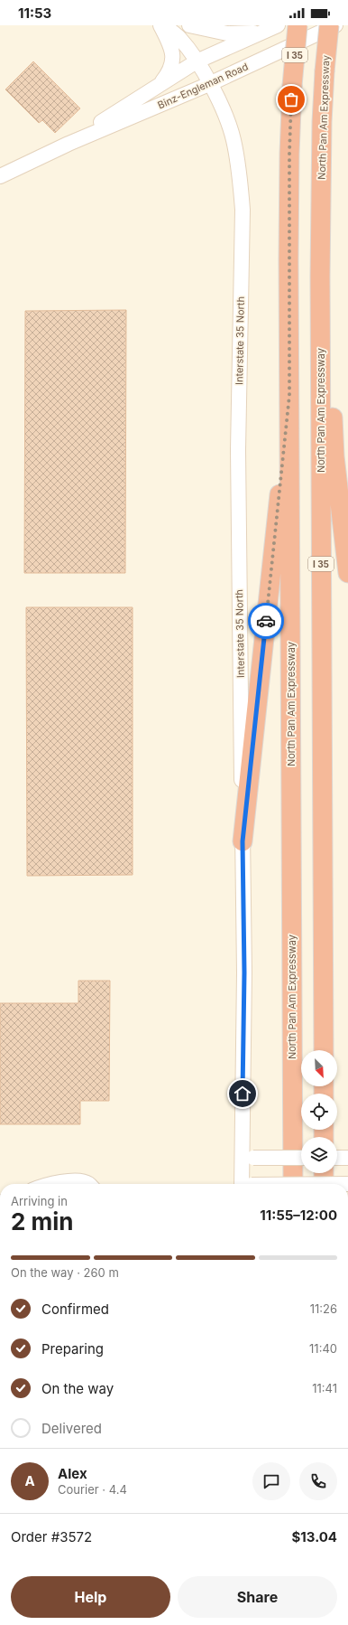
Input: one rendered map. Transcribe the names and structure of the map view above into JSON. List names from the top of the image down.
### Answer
{
  "streets": {
    "highway": ["I 35", "North Pan Am Expressway"],
    "main road": ["Binz-Engleman Road", "Interstate 35 North"]
  },
  "crossings": [
    ["Binz-Engleman Road", "Interstate 35 North"]
  ],
  "north": "bottom right",
  "page": {
    "status": "11:53",
    "heading": ["2 min", "Arriving in", "11:55–12:00"],
    "panel": [
      "Alex",
      "Courier · 4.4",
      "Order #3572",
      "$13.04"
    ],
    "bar": "On the way · 260 m",
    "list": [
      ["Confirmed", "11:26"],
      ["Preparing", "11:40"],
      ["On the way", "11:41"],
      "Delivered"
    ],
    "round": "A",
    "buttons": ["Help", "Share"]
  }
}
